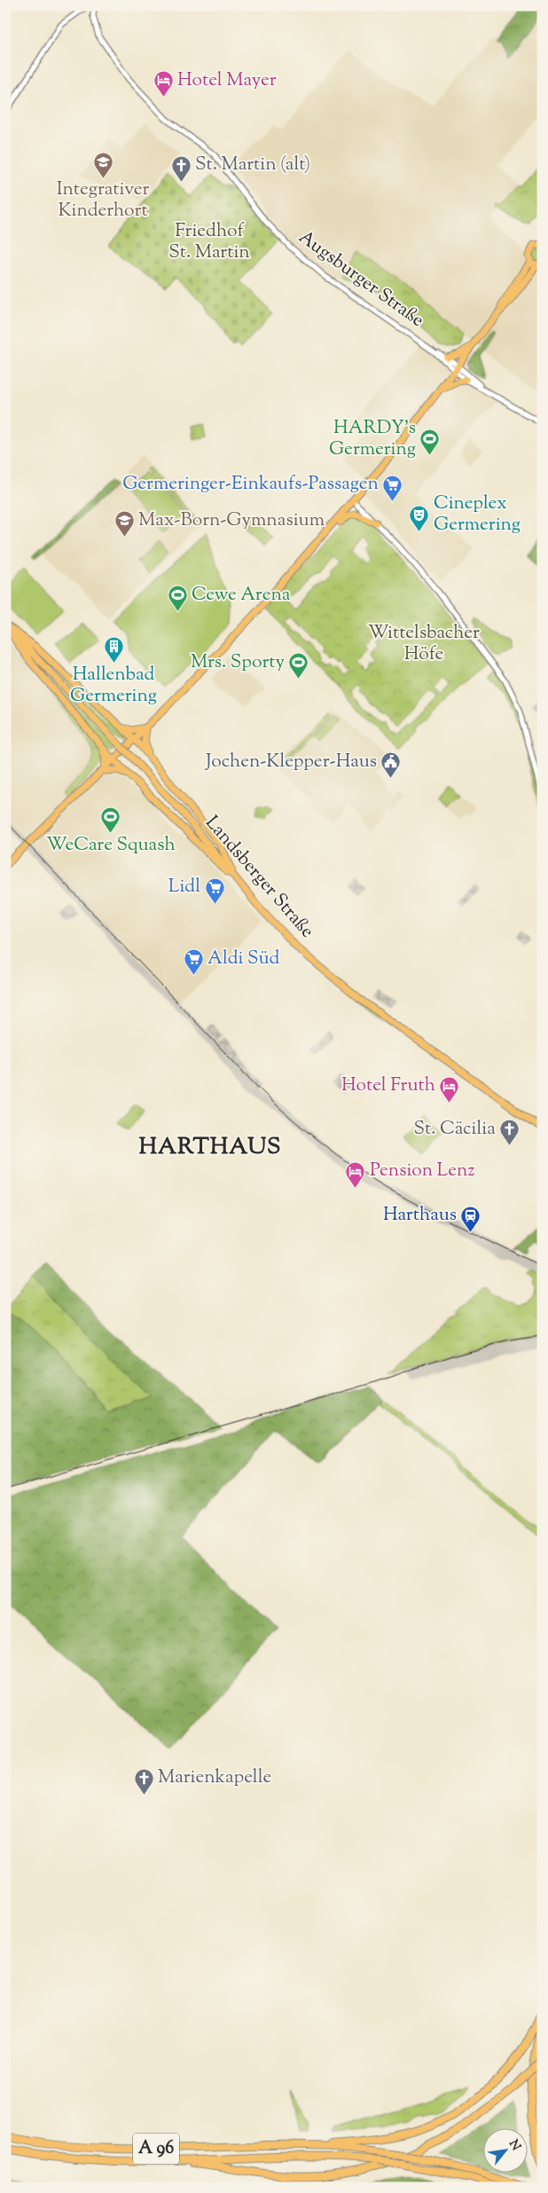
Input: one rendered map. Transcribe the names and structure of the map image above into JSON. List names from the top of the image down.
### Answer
{
  "streets": {
    "highway": ["A 96"],
    "main road": ["Landsberger Straße"],
    "street": ["Augsburger Straße"]
  },
  "districts": ["HARTHAUS"],
  "parks": ["Friedhof St. Martin", "Wittelsbacher Höfe"],
  "places": {
    "hotel": ["Hotel Mayer", "Hotel Fruth", "Pension Lenz"],
    "school or university": ["Integrativer Kinderhort", "Max-Born-Gymnasium"],
    "church": ["St. Martin (alt)", "St. Cäcilia", "Marienkapelle"],
    "sports": [
      "HARDY's Germering",
      "Cewe Arena",
      "Mrs. Sporty",
      "WeCare Squash"
    ],
    "supermarket": ["Germeringer-Einkaufs-Passagen", "Lidl", "Aldi Süd"],
    "theatre": ["Cineplex Germering"],
    "building": ["Hallenbad Germering"],
    "public building": ["Jochen-Klepper-Haus"],
    "station": ["Harthaus"]
  },
  "north": "top right"
}
